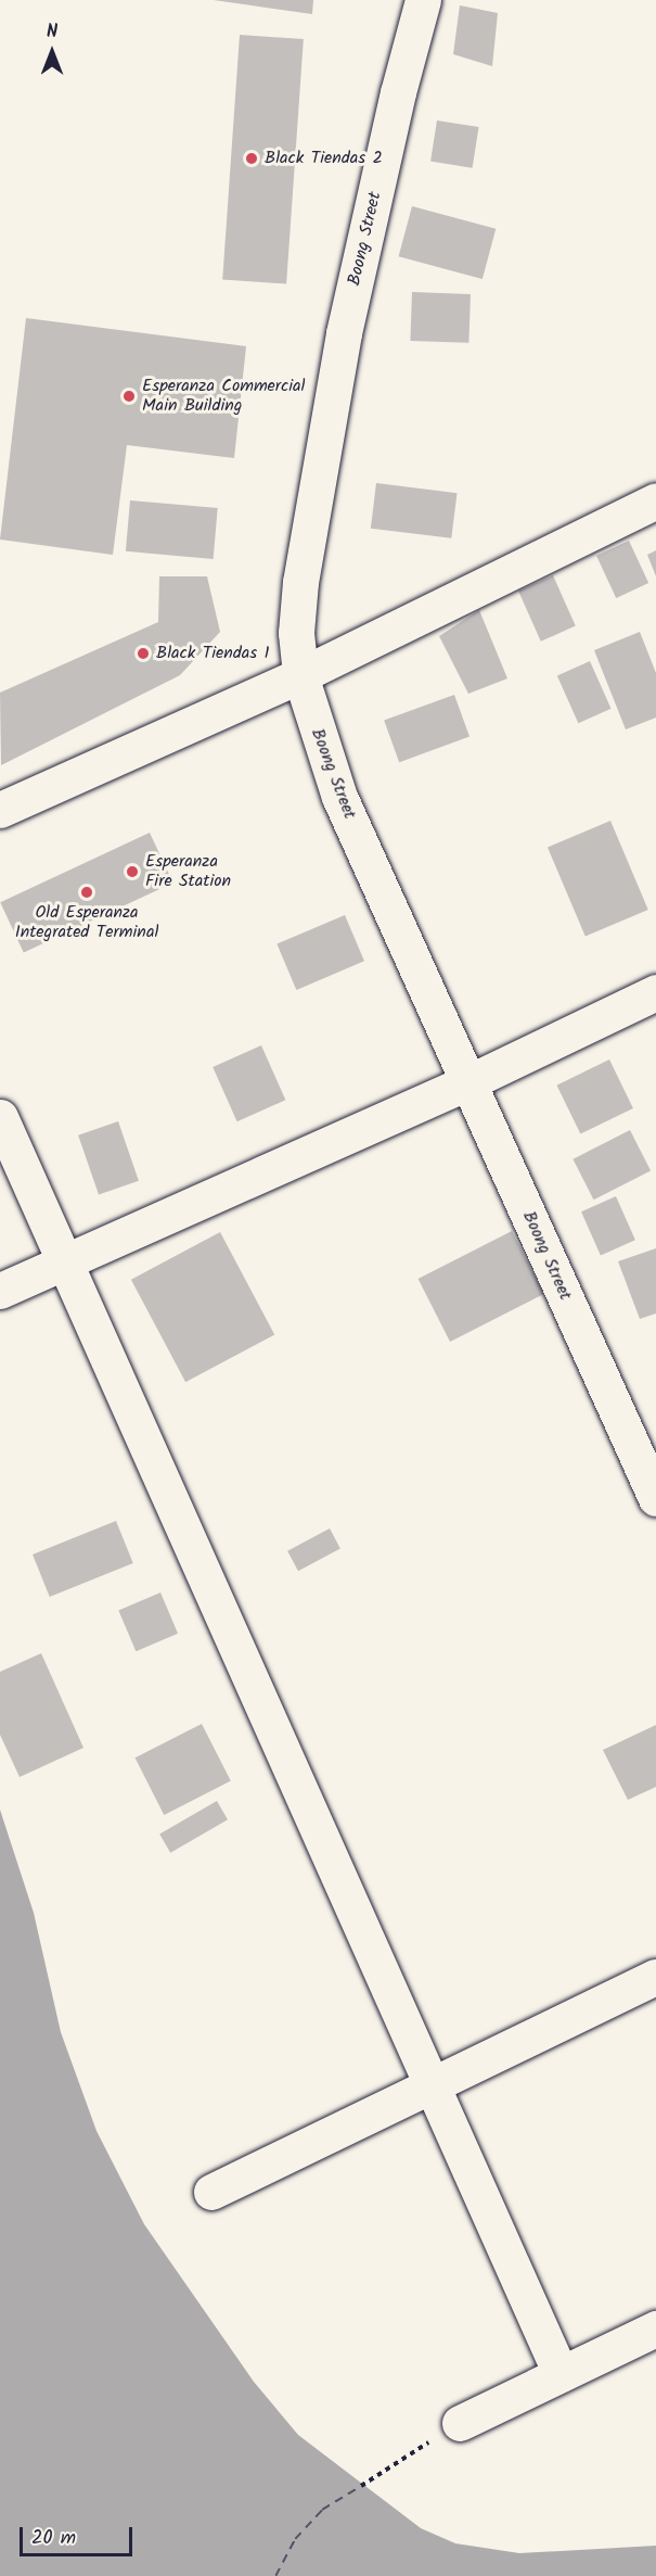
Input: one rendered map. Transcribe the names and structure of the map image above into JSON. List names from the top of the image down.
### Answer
{
  "streets": {
    "street": ["Boong Street"]
  },
  "places": [
    "Black Tiendas 2",
    "Esperanza Commercial Main Building",
    "Black Tiendas 1",
    "Esperanza Fire Station",
    "Old Esperanza Integrated Terminal"
  ],
  "scale_bar": "20 m",
  "north": "top"
}
